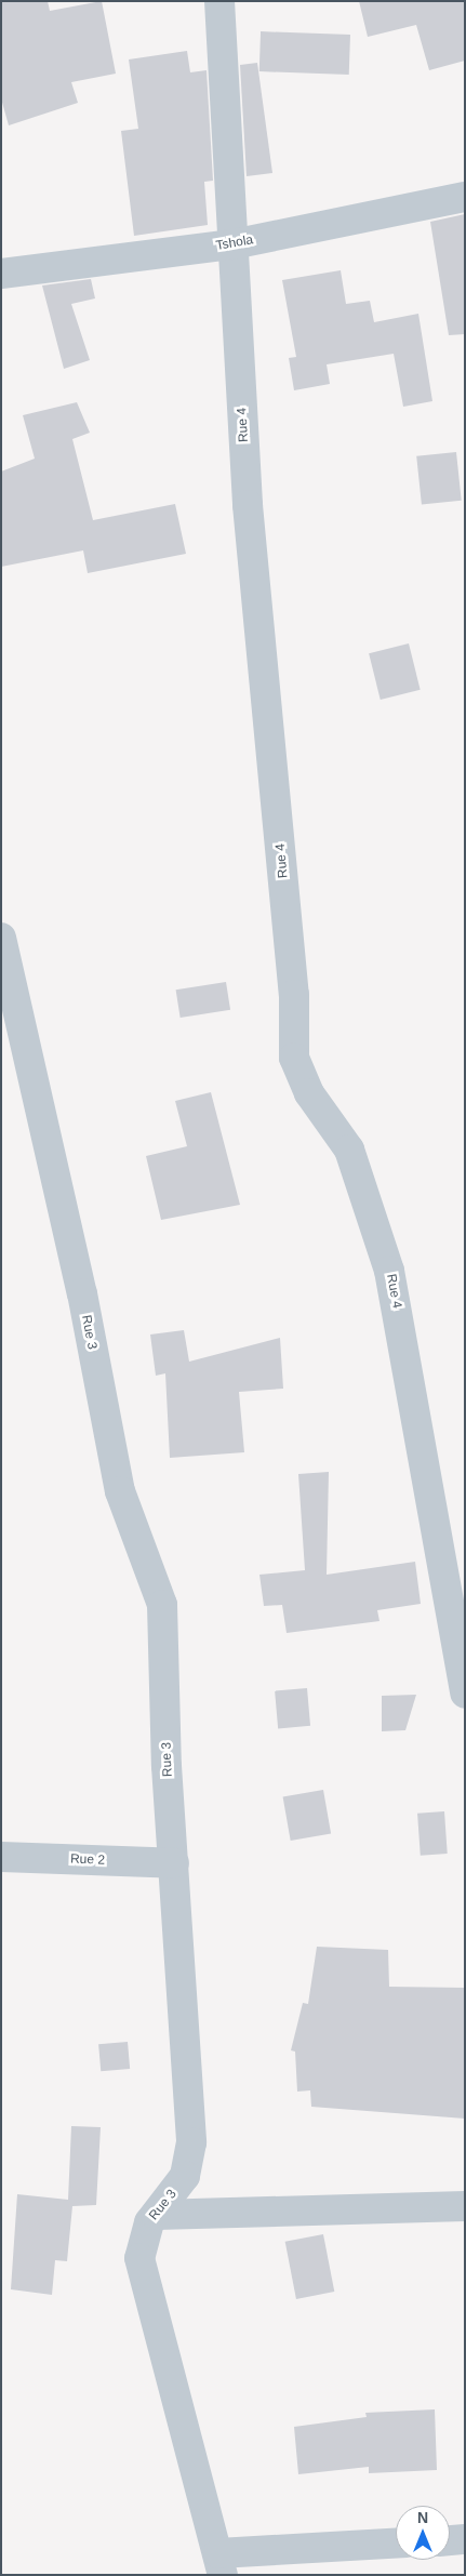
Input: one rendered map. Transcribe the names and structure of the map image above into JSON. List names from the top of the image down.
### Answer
{
  "streets": {
    "street": [
      "Tshola",
      "Rue 4",
      "Rue 3",
      "Rue 2"
    ]
  },
  "crossings": [
    ["Tshola", "Rue 4"],
    ["Rue 3", "Rue 2"]
  ],
  "north": "top"
}
